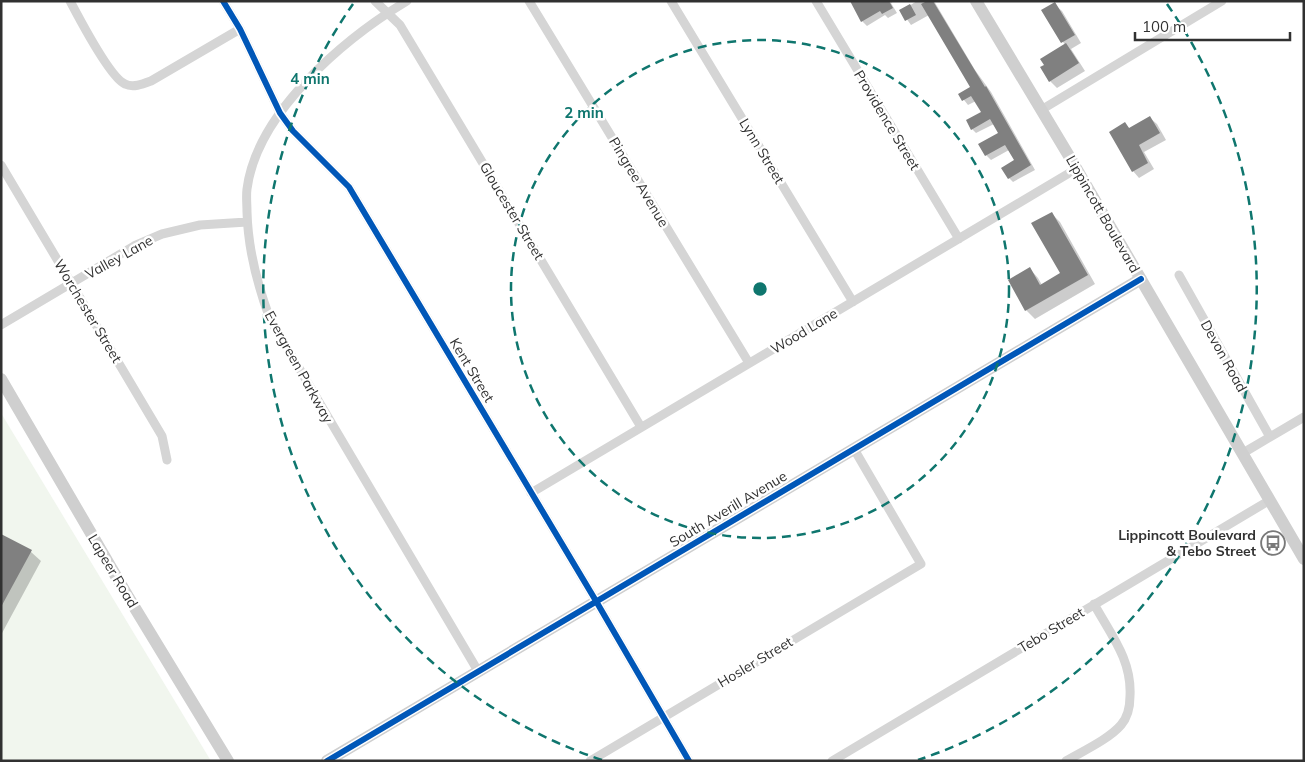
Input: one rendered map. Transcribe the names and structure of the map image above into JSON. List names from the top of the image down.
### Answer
{
  "streets": {
    "street": [
      "Providence Street",
      "Lynn Street",
      "Pingree Avenue",
      "Gloucester Street",
      "Lippincott Boulevard",
      "Valley Lane",
      "Worchester Street",
      "Wood Lane",
      "Devon Road",
      "Evergreen Parkway",
      "Kent Street",
      "South Averill Avenue",
      "Lapeer Road",
      "Tebo Street",
      "Hosler Street"
    ]
  },
  "crossings": [
    ["Providence Street", "Wood Lane"],
    ["Lynn Street", "Wood Lane"],
    ["Pingree Avenue", "Wood Lane"],
    ["Gloucester Street", "Wood Lane"],
    ["Gloucester Street", "Evergreen Parkway"],
    ["Lippincott Boulevard", "Wood Lane"],
    ["Lippincott Boulevard", "South Averill Avenue"],
    ["Lippincott Boulevard", "Tebo Street"],
    ["Valley Lane", "Worchester Street"],
    ["Valley Lane", "Evergreen Parkway"],
    ["Wood Lane", "Kent Street"],
    ["Evergreen Parkway", "Kent Street"],
    ["Evergreen Parkway", "South Averill Avenue"],
    ["Kent Street", "South Averill Avenue"],
    ["Kent Street", "Hosler Street"],
    ["South Averill Avenue", "Hosler Street"]
  ],
  "places": {
    "bus stop": ["Lippincott Boulevard & Tebo Street"]
  },
  "scale_bar": "100 m",
  "rings": ["4 min", "2 min"]
}
